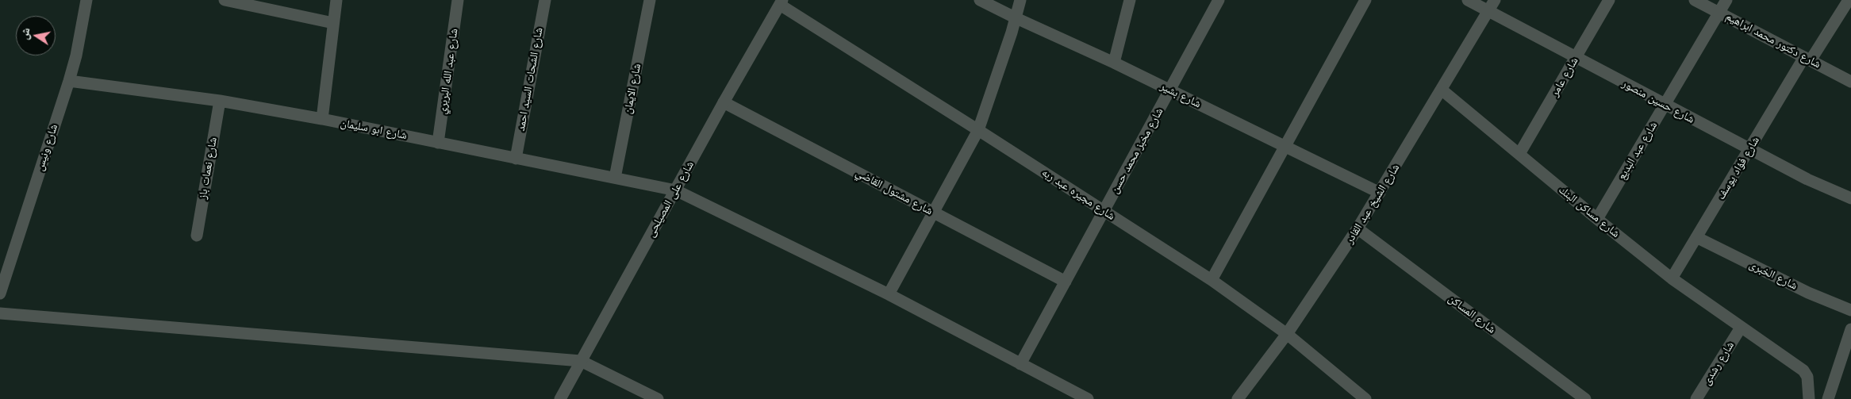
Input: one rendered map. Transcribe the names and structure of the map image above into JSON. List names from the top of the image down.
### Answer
{
  "streets": {
    "street": [
      "شارع دكتور محمد ابراهيم",
      "شارع عبد الله البربري",
      "شارع عامر",
      "شارع الشحات السيد احمد",
      "شارع الايمان",
      "شارع بشير",
      "شارع حسين منصور",
      "شارع ابو سليمان",
      "شارع ونيس",
      "شارع مخبز محمد حسن",
      "شارع عبد البديع",
      "شارع نعمات باز",
      "شارع فؤاد يوسف",
      "شارع مشتول القاضي",
      "شارع مجيره عبد ربه",
      "شارع على المصيلحى",
      "شارع الشيخ عبد القادر",
      "شارع مساكن البنك",
      "شارع الخبرى",
      "شارع المساكن",
      "شارع رشدى"
    ]
  },
  "crossings": [
    ["شارع دكتور محمد ابراهيم", "شارع عبد البديع"],
    ["شارع دكتور محمد ابراهيم", "شارع فؤاد يوسف"],
    ["شارع عبد الله البربري", "شارع ابو سليمان"],
    ["شارع عامر", "شارع حسين منصور"],
    ["شارع عامر", "شارع مساكن البنك"],
    ["شارع الشحات السيد احمد", "شارع ابو سليمان"],
    ["شارع الايمان", "شارع ابو سليمان"],
    ["شارع بشير", "شارع مخبز محمد حسن"],
    ["شارع بشير", "شارع الشيخ عبد القادر"],
    ["شارع حسين منصور", "شارع عبد البديع"],
    ["شارع حسين منصور", "شارع فؤاد يوسف"],
    ["شارع حسين منصور", "شارع الشيخ عبد القادر"],
    ["شارع ابو سليمان", "شارع ونيس"],
    ["شارع ابو سليمان", "شارع مخبز محمد حسن"],
    ["شارع ابو سليمان", "شارع نعمات باز"],
    ["شارع ابو سليمان", "شارع على المصيلحى"],
    ["شارع مخبز محمد حسن", "شارع مشتول القاضي"],
    ["شارع مخبز محمد حسن", "شارع مجيره عبد ربه"],
    ["شارع عبد البديع", "شارع مساكن البنك"],
    ["شارع فؤاد يوسف", "شارع مساكن البنك"],
    ["شارع فؤاد يوسف", "شارع الخبرى"],
    ["شارع مشتول القاضي", "شارع على المصيلحى"],
    ["شارع مجيره عبد ربه", "شارع على المصيلحى"],
    ["شارع مجيره عبد ربه", "شارع الشيخ عبد القادر"],
    ["شارع الشيخ عبد القادر", "شارع مساكن البنك"],
    ["شارع الشيخ عبد القادر", "شارع المساكن"],
    ["شارع مساكن البنك", "شارع رشدى"]
  ],
  "north": "left"
}
